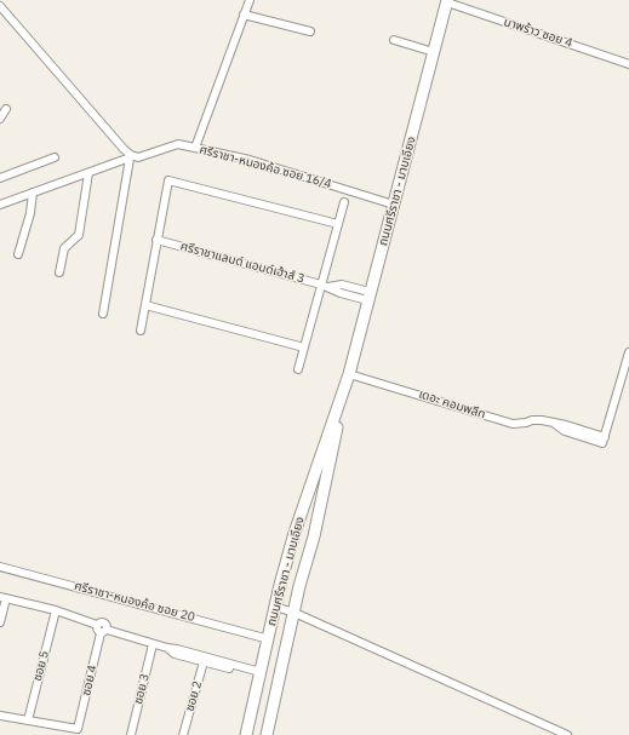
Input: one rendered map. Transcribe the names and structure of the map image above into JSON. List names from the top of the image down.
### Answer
{
  "streets": {
    "main road": ["ถนนศรีราชา - มาบเอียง"],
    "street": [
      "นาพร้าว ซอย 4",
      "ศรีราชา-หนองค้อ ซอย 16/4",
      "ศรีราชาแลนด์ แอนด์เฮ้าส์ 3",
      "เดอะ คอมพลีท",
      "ศรีราชา-หนองค้อ ซอย 20",
      "ซอย 5",
      "ซอย 4",
      "ซอย 3",
      "ซอย 2"
    ]
  },
  "crossings": [
    ["นาพร้าว ซอย 4", "ถนนศรีราชา - มาบเอียง"],
    ["ศรีราชา-หนองค้อ ซอย 16/4", "ถนนศรีราชา - มาบเอียง"],
    ["ถนนศรีราชา - มาบเอียง", "ศรีราชาแลนด์ แอนด์เฮ้าส์ 3"],
    ["ถนนศรีราชา - มาบเอียง", "เดอะ คอมพลีท"],
    ["ถนนศรีราชา - มาบเอียง", "ศรีราชา-หนองค้อ ซอย 20"],
    ["ซอย 5", "ซอย 4"]
  ]
}
